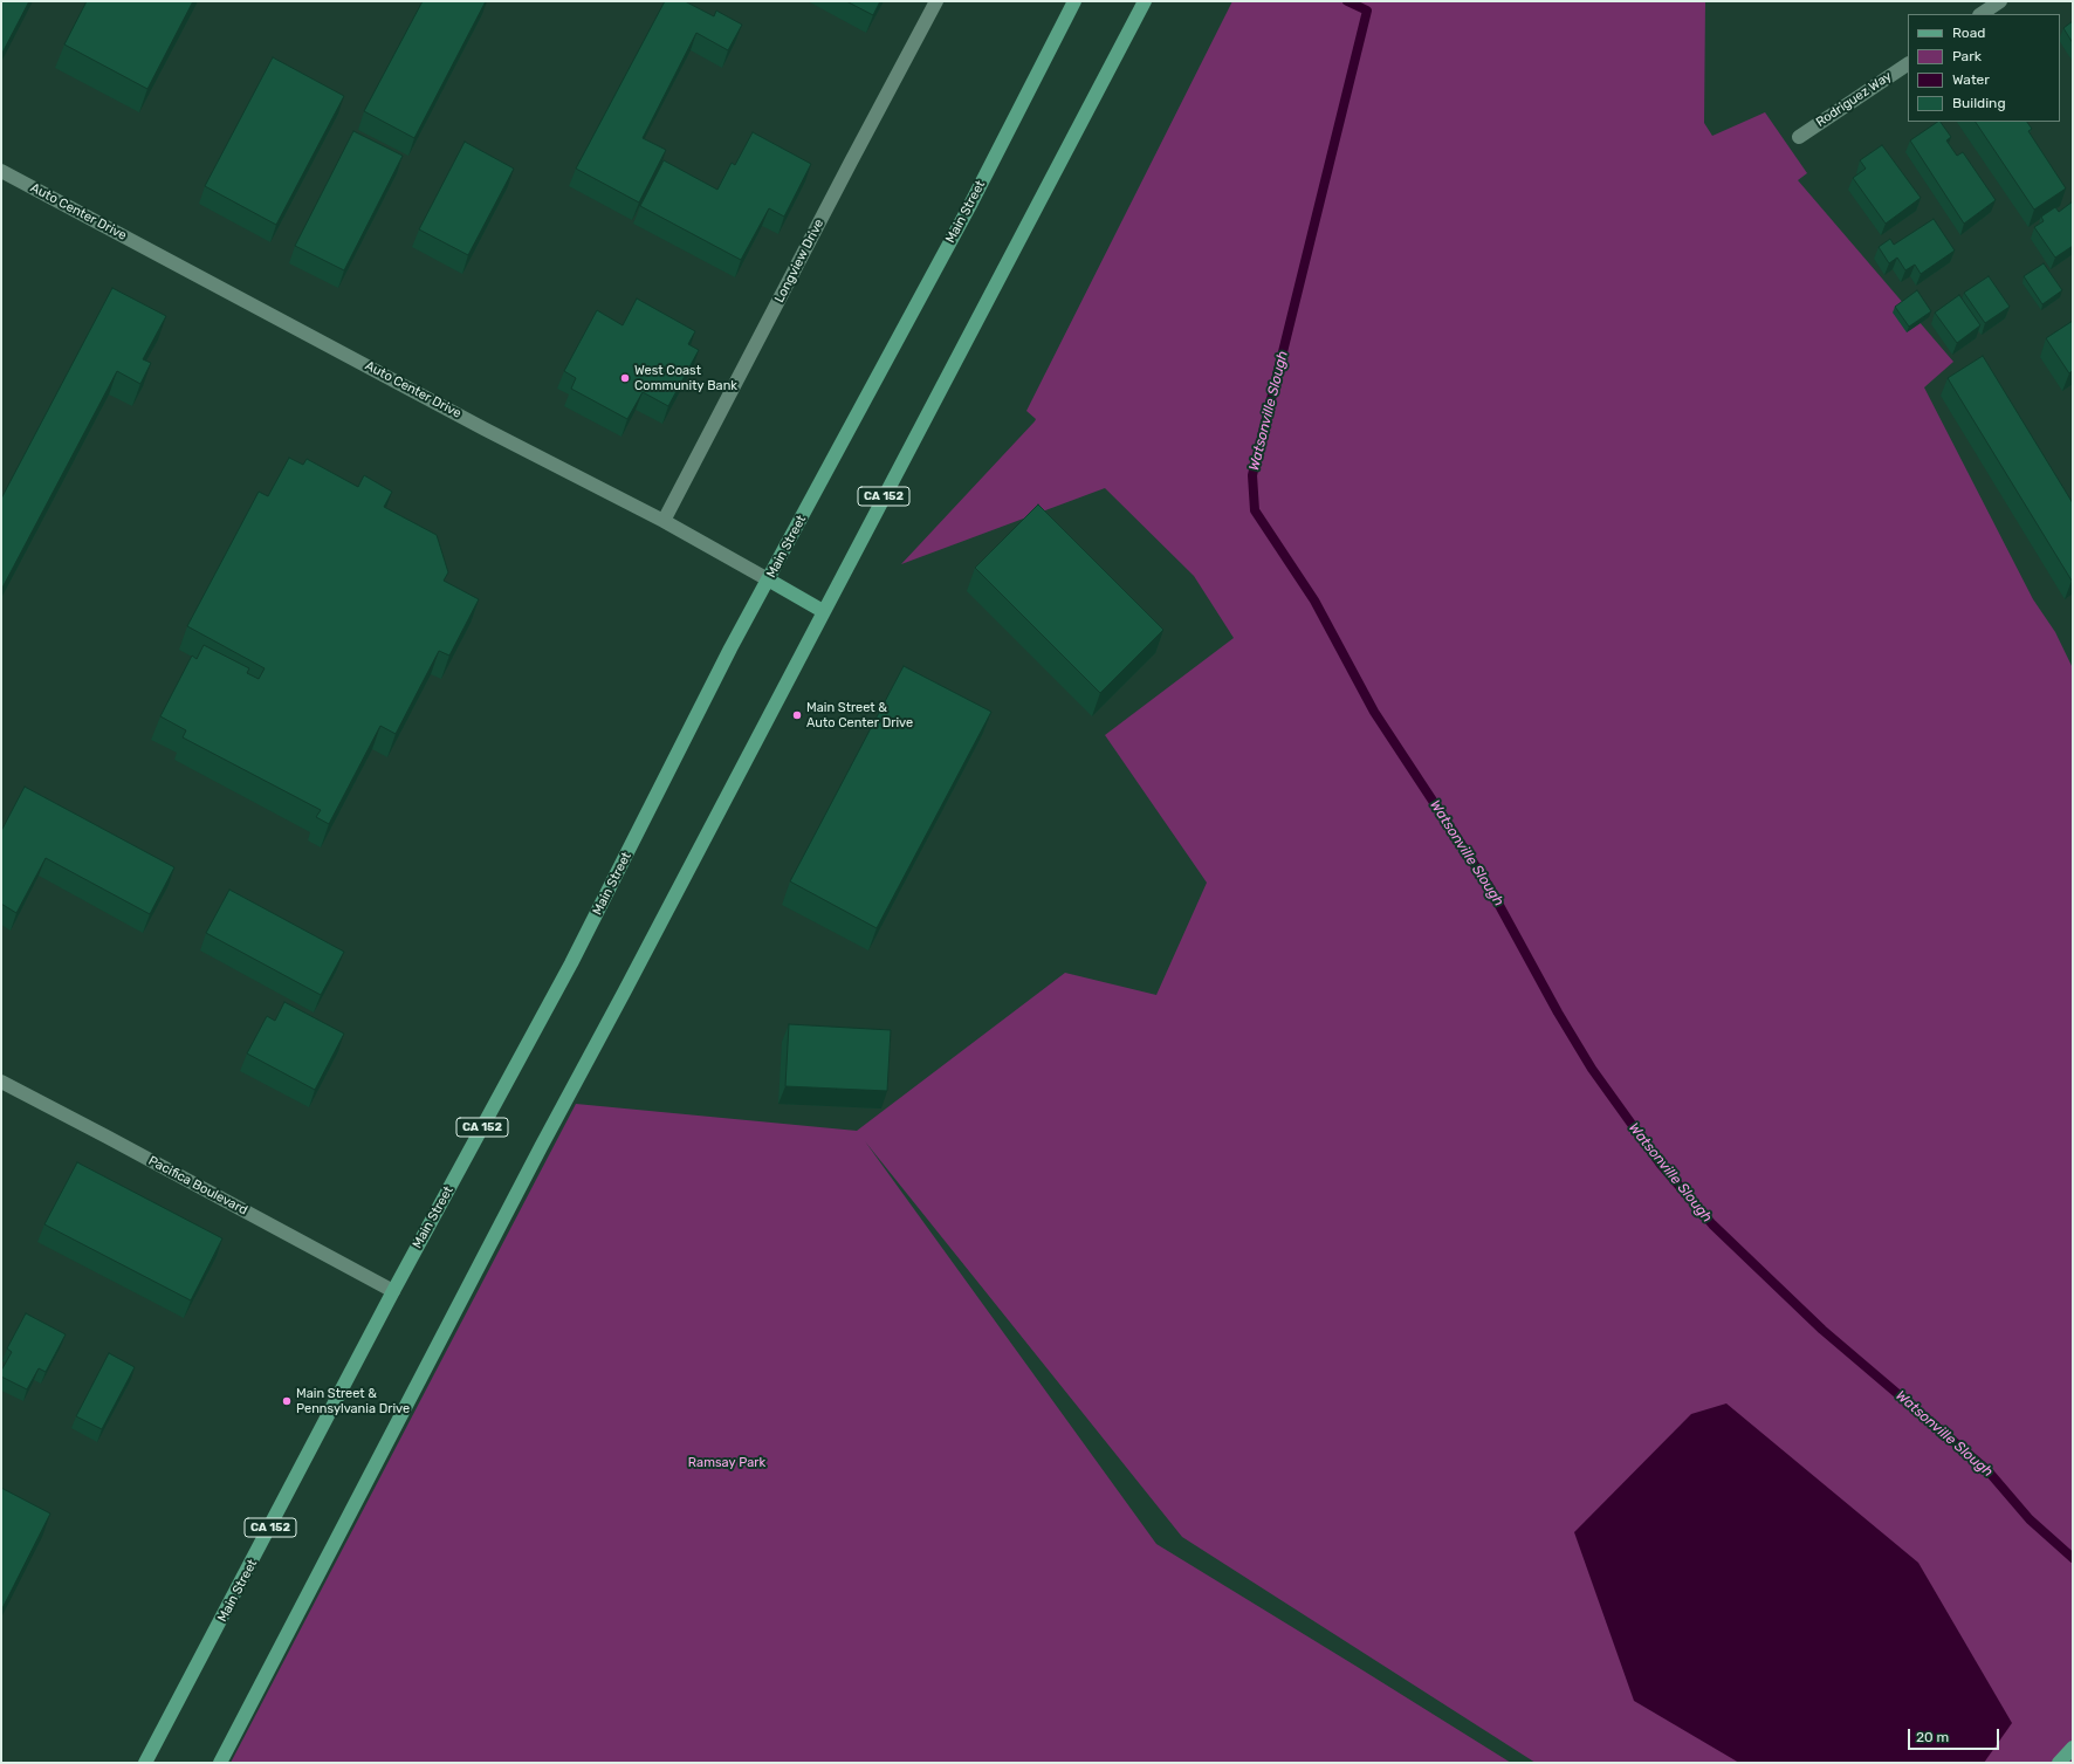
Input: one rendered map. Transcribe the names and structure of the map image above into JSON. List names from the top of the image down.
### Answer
{
  "streets": {
    "main road": ["Auto Center Drive", "Main Street", "CA 152"],
    "street": ["Rodriguez Way", "Longview Drive", "Pacifica Boulevard"]
  },
  "crossings": [
    ["Auto Center Drive", "Main Street"],
    ["Auto Center Drive", "Longview Drive"],
    ["Auto Center Drive", "CA 152"],
    ["Main Street", "Pacifica Boulevard"]
  ],
  "water": ["Watsonville Slough"],
  "parks": ["Ramsay Park"],
  "places": ["West Coast Community Bank", "Main Street & Auto Center Drive", "Main Street & Pennsylvania Drive"],
  "legend": [
    "Road",
    "Park",
    "Water",
    "Building"
  ],
  "scale_bar": "20 m"
}
